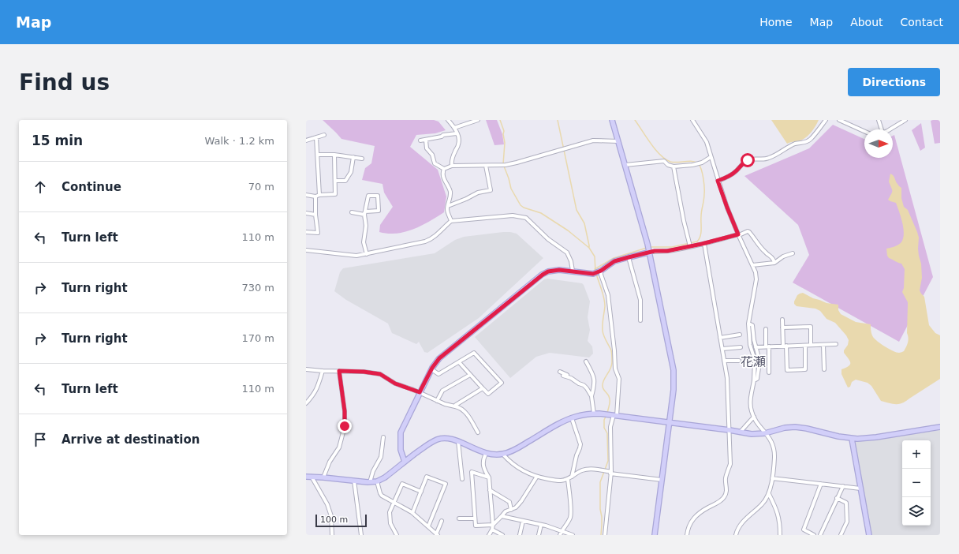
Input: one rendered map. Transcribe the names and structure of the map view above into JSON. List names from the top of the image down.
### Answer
{
  "districts": ["花瀬"],
  "scale_bar": "100 m",
  "north": "right",
  "page": {
    "header": "Map",
    "nav": [
      "Home",
      "Map",
      "About",
      "Contact"
    ],
    "buttons": "Directions",
    "title": "Find us",
    "heading": ["15 min", "Walk · 1.2 km"],
    "list": [
      ["Continue", "70 m"],
      ["Turn left", "110 m"],
      ["Turn right", "730 m"],
      ["Turn right", "170 m"],
      ["Turn left", "110 m"],
      "Arrive at destination"
    ],
    "map_buttons": ["+", "−"],
    "scale": "100 m"
  }
}
